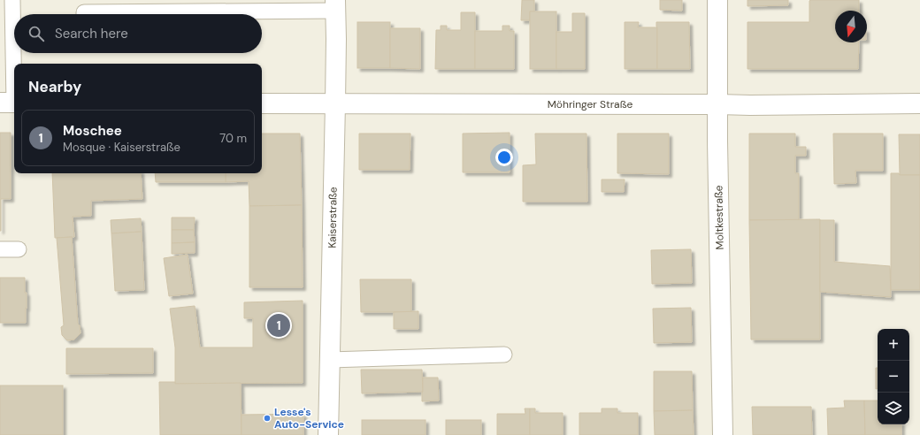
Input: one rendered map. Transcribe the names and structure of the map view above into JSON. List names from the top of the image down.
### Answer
{
  "streets": {
    "street": ["Möhringer Straße", "Kaiserstraße", "Moltkestraße"]
  },
  "crossings": [
    ["Möhringer Straße", "Kaiserstraße"],
    ["Möhringer Straße", "Moltkestraße"]
  ],
  "places": ["Lesse's Auto-Service"],
  "north": "bottom",
  "page": {
    "search": "Search here",
    "heading": "Nearby",
    "list": [
      {
        "mark": "1",
        "name": "Moschee",
        "note": "Mosque · Kaiserstraße",
        "value": "70 m"
      }
    ],
    "pins": "1",
    "map_buttons": ["+", "−"]
  }
}
